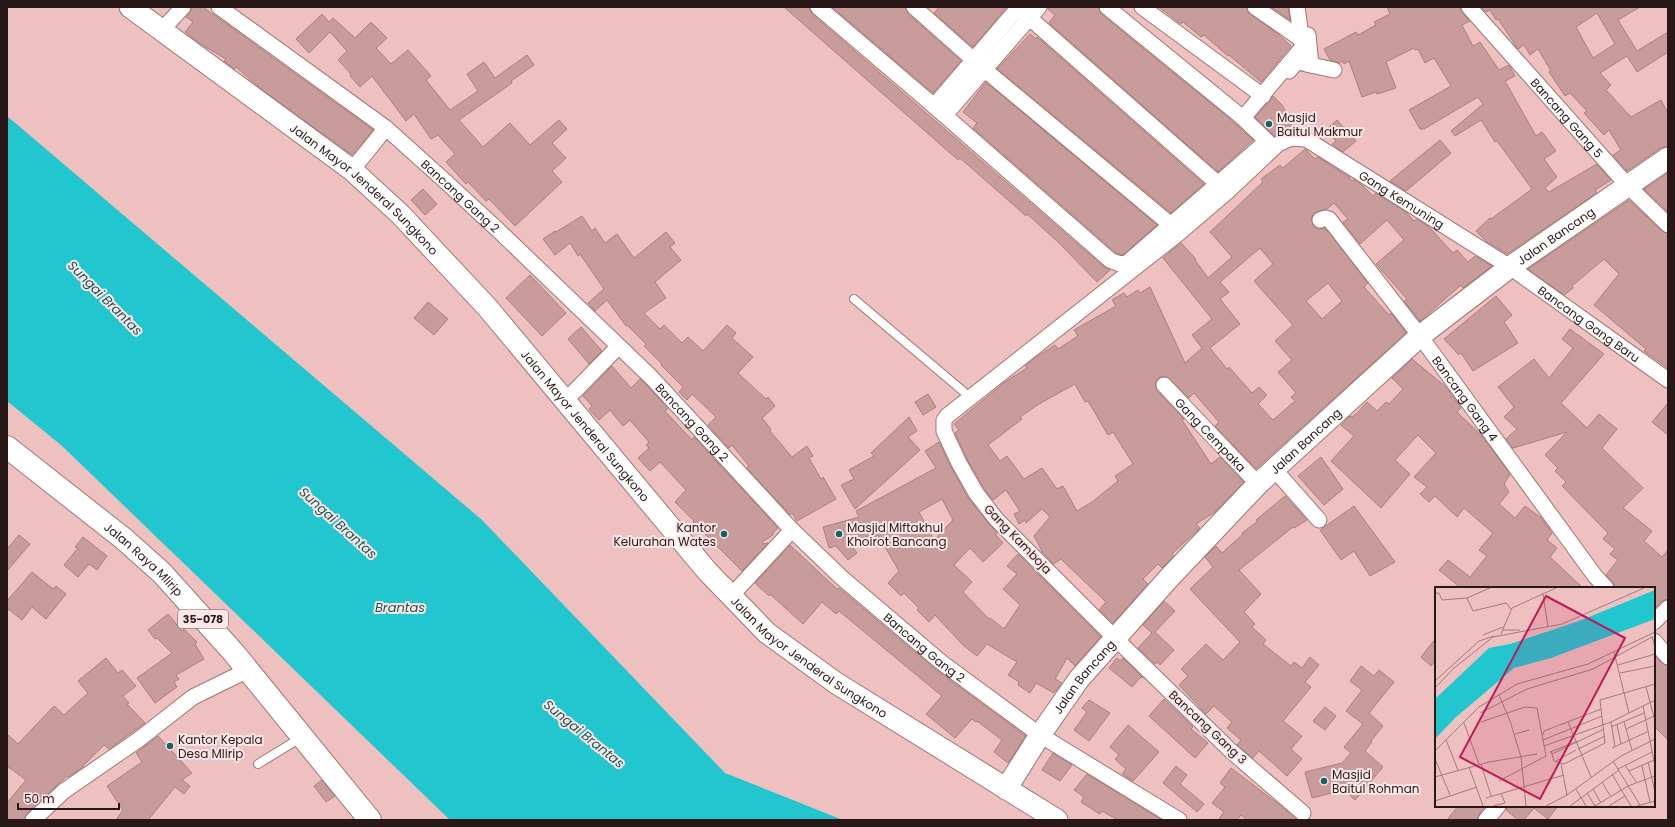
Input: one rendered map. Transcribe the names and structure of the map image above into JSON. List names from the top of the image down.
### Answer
{
  "streets": {
    "main road": [
      "Jalan Mayor Jenderal Sungkono",
      "Jalan Bancang",
      "Jalan Raya Mlirip",
      "35-078"
    ],
    "street": [
      "Bancang Gang 5",
      "Bancang Gang 2",
      "Gang Kemuning",
      "Bancang Gang Baru",
      "Bancang Gang 4",
      "Gang Cempaka",
      "Gang Kamboja",
      "Bancang Gang 3"
    ]
  },
  "crossings": [
    ["Bancang Gang 5", "Jalan Bancang"],
    ["Jalan Mayor Jenderal Sungkono", "Jalan Bancang"],
    ["Bancang Gang 2", "Jalan Bancang"],
    ["Gang Kemuning", "Jalan Bancang"],
    ["Gang Kemuning", "Bancang Gang Baru"],
    ["Jalan Bancang", "Bancang Gang Baru"],
    ["Jalan Bancang", "Bancang Gang 4"],
    ["Jalan Bancang", "Gang Cempaka"],
    ["Jalan Bancang", "Gang Kamboja"],
    ["Jalan Bancang", "Bancang Gang 3"],
    ["Gang Kamboja", "Bancang Gang 3"]
  ],
  "water": ["Sungai Brantas", "Brantas"],
  "places": [
    "Masjid Baitul Makmur",
    "Kantor Kelurahan Wates",
    "Masjid Miftakhul Khoirot Bancang",
    "Kantor Kepala Desa Mlirip",
    "Masjid Baitul Rohman"
  ],
  "scale_bar": "50 m"
}
